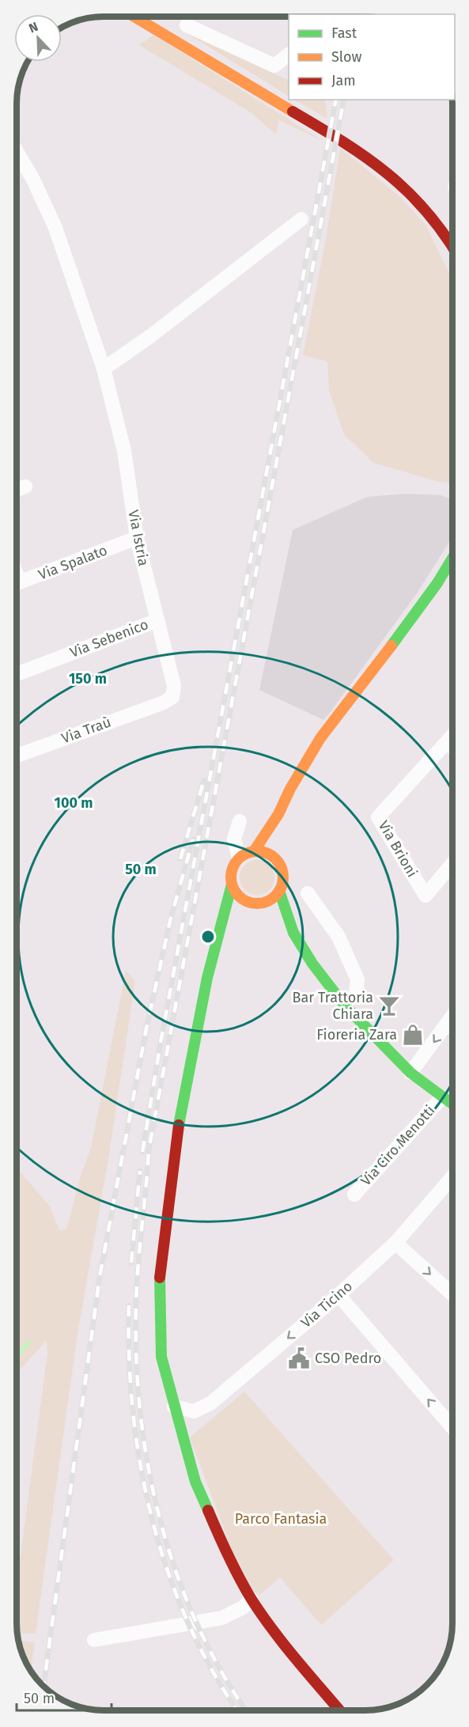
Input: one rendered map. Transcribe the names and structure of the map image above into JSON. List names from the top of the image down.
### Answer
{
  "streets": {
    "street": [
      "Via Istria",
      "Via Spalato",
      "Via Sebenico",
      "Via Traù",
      "Via Brioni",
      "Via Ciro Menotti",
      "Via Ticino"
    ]
  },
  "crossings": [
    ["Via Istria", "Via Spalato"],
    ["Via Istria", "Via Sebenico"],
    ["Via Istria", "Via Traù"]
  ],
  "one_way": ["Via Ticino"],
  "parks": ["Parco Fantasia"],
  "places": {
    "bar": ["Bar Trattoria Chiara"],
    "shop": ["Fioreria Zara"],
    "public building": ["CSO Pedro"]
  },
  "legend": ["Fast", "Slow", "Jam"],
  "scale_bar": "50 m",
  "north": "top left",
  "rings": ["150 m", "100 m", "50 m"]
}
